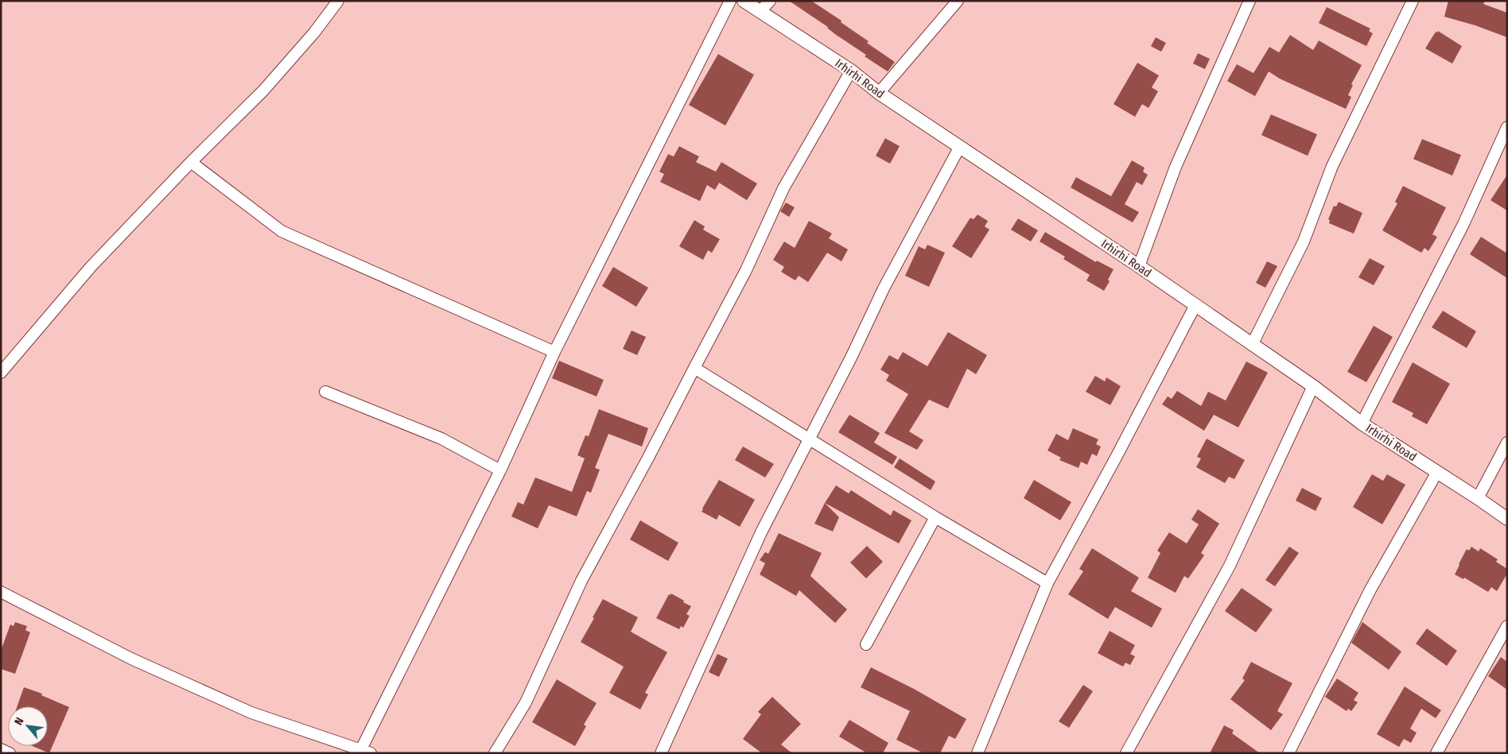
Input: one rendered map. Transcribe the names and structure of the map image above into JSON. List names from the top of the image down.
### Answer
{
  "streets": {
    "street": ["Irhirhi Road"]
  },
  "north": "top left"
}
